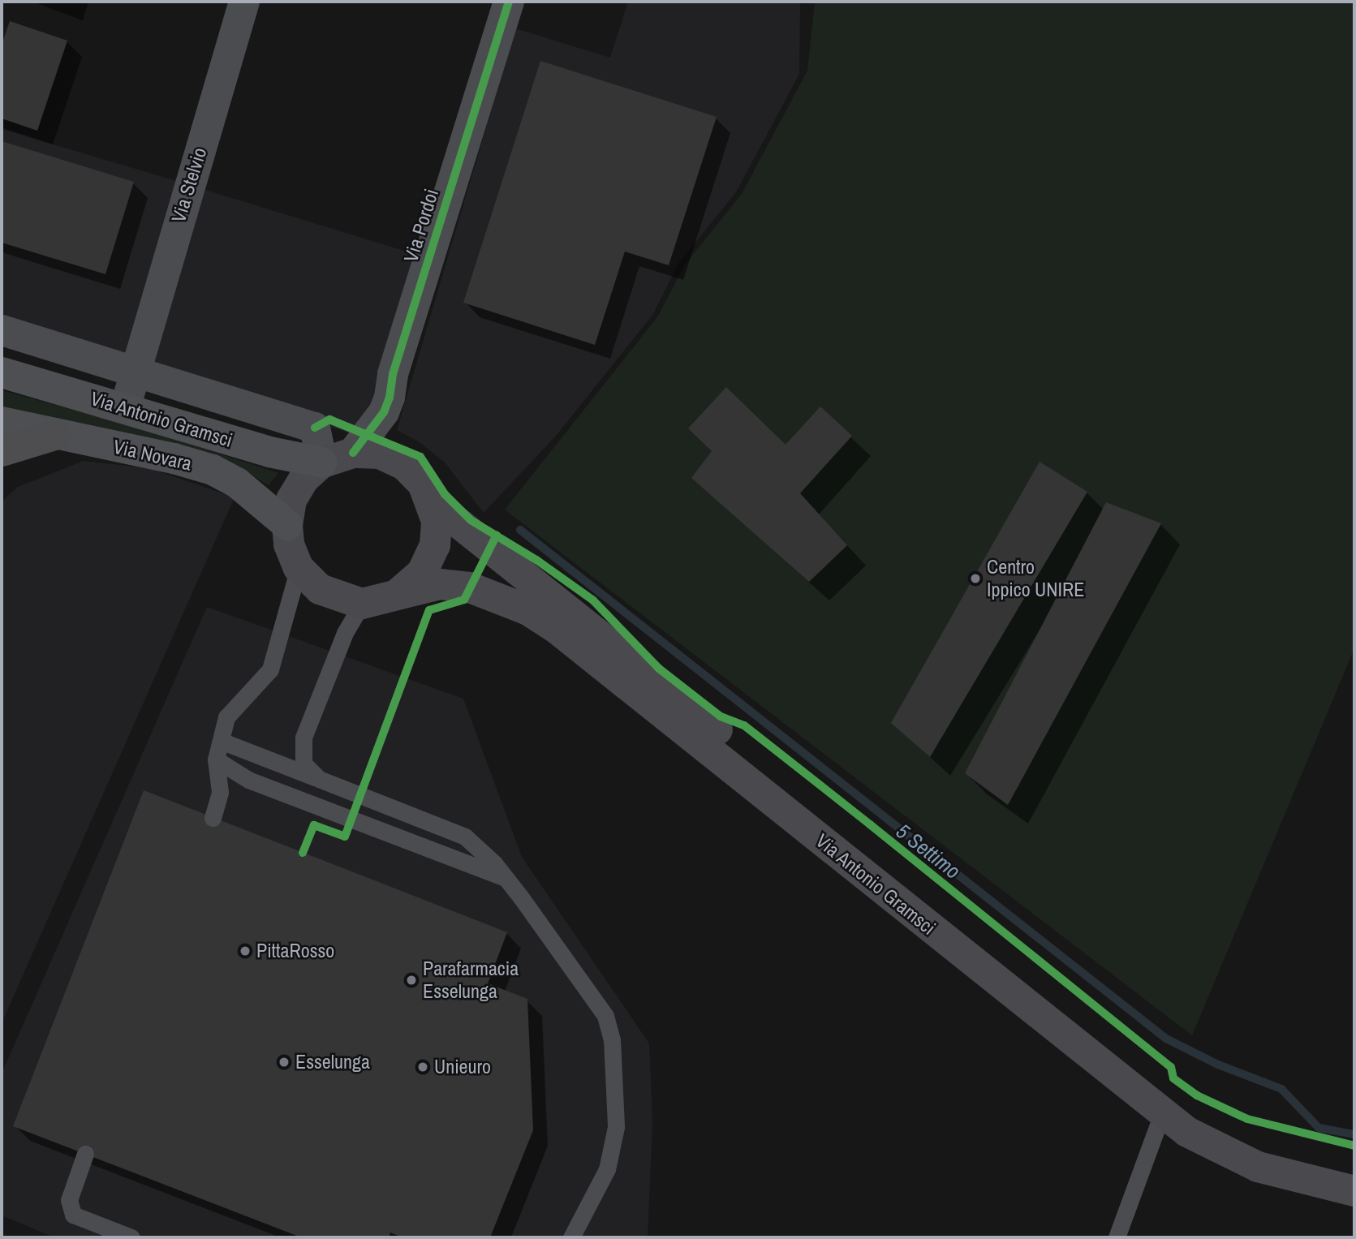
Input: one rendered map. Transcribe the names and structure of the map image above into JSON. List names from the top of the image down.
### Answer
{
  "streets": {
    "main road": ["Via Antonio Gramsci", "Via Novara"],
    "street": ["Via Stelvio", "Via Pordoi"]
  },
  "crossings": [
    ["Via Stelvio", "Via Antonio Gramsci"],
    ["Via Pordoi", "Via Antonio Gramsci"],
    ["Via Pordoi", "Via Novara"],
    ["Via Antonio Gramsci", "Via Novara"]
  ],
  "water": ["5 Settimo"],
  "places": [
    "Centro Ippico UNIRE",
    "PittaRosso",
    "Parafarmacia Esselunga",
    "Esselunga",
    "Unieuro"
  ]
}
